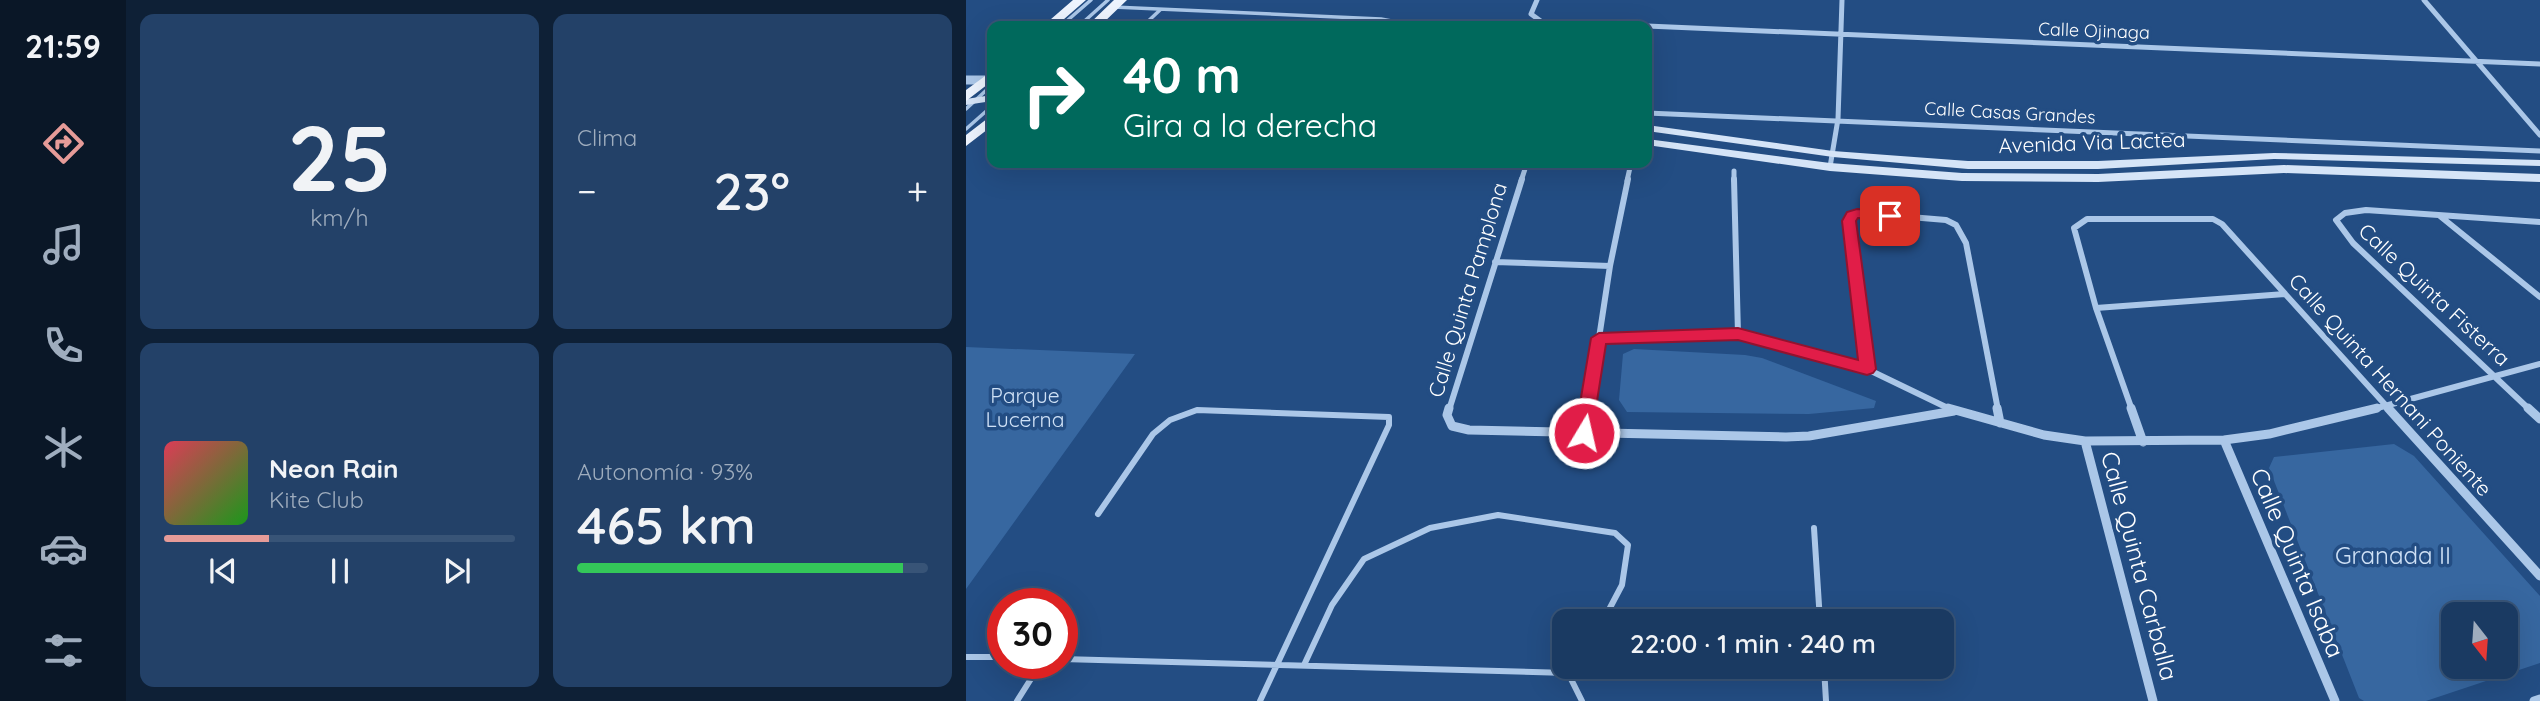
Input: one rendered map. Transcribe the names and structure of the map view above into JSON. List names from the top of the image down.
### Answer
{
  "streets": {
    "main road": ["Avenida Via Lactea"],
    "street": [
      "Calle Ojinaga",
      "Calle Casas Grandes",
      "Calle Quinta Pamplona",
      "Calle Quinta Fisterra",
      "Calle Quinta Hernani Poniente",
      "Calle Quinta Isaba",
      "Calle Quinta Carballa"
    ]
  },
  "parks": ["Parque Lucerna", "Granada II"],
  "north": "bottom",
  "page": {
    "tabs": "21:59",
    "tile": [
      ["25", "km/h"],
      "Clima",
      ["Autonomía · 93%", "465 km"]
    ],
    "turn": ["40 m", "Gira a la derecha"],
    "heat": ["−", "23°", "+"],
    "song": ["Neon Rain", "Kite Club"],
    "limit": "30",
    "trip": "22:00 · 1 min · 240 m"
  }
}
